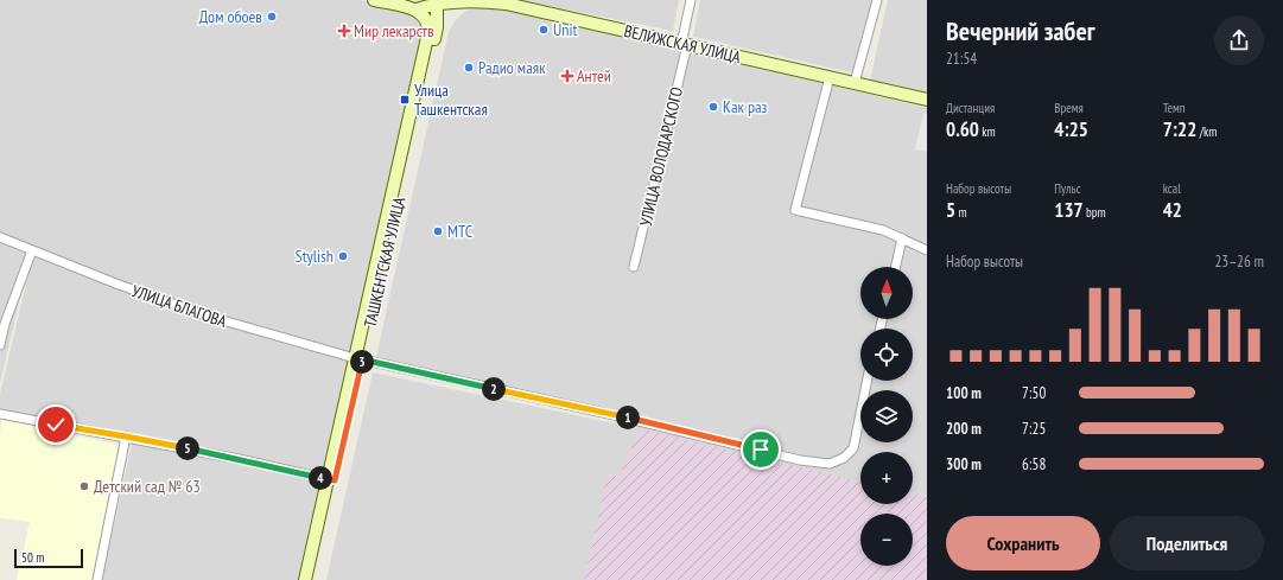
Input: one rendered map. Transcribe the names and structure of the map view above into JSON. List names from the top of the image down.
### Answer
{
  "streets": {
    "main road": ["ВЕЛИЖСКАЯ УЛИЦА", "ТАШКЕНТСКАЯ УЛИЦА"],
    "street": ["УЛИЦА ВОЛОДАРСКОГО", "УЛИЦА БЛАГОВА"]
  },
  "crossings": [
    ["ВЕЛИЖСКАЯ УЛИЦА", "УЛИЦА ВОЛОДАРСКОГО"],
    ["ВЕЛИЖСКАЯ УЛИЦА", "ТАШКЕНТСКАЯ УЛИЦА"],
    ["ТАШКЕНТСКАЯ УЛИЦА", "УЛИЦА БЛАГОВА"]
  ],
  "places": {
    "other": [
      "Дом обоев",
      "Unit",
      "Радио маяк",
      "Как раз",
      "МТС",
      "Stylish",
      "Детский сад № 63"
    ],
    "health": ["Мир лекарств", "Антей"],
    "transit": ["Улица Ташкентская"]
  },
  "scale_bar": "50 m",
  "north": "top",
  "page": {
    "heading": ["Вечерний забег", "21:54"],
    "stats": [
      ["Дистанция", "0.60 km"],
      ["Время", "4:25"],
      ["Темп", "7:22 /km"],
      ["Набор высоты", "5 m"],
      ["Пульс", "137 bpm"],
      ["kcal", "42"]
    ],
    "chart": ["Набор высоты", "23–26 m"],
    "map_buttons": ["+", "−"],
    "pins": [
      "3",
      "2",
      "1",
      "5",
      "4"
    ],
    "list": [
      {
        "name": "100 m",
        "note": "7:50"
      },
      {
        "name": "200 m",
        "note": "7:25"
      },
      {
        "name": "300 m",
        "note": "6:58"
      }
    ],
    "buttons": ["Сохранить", "Поделиться"],
    "scale": "50 m"
  }
}
